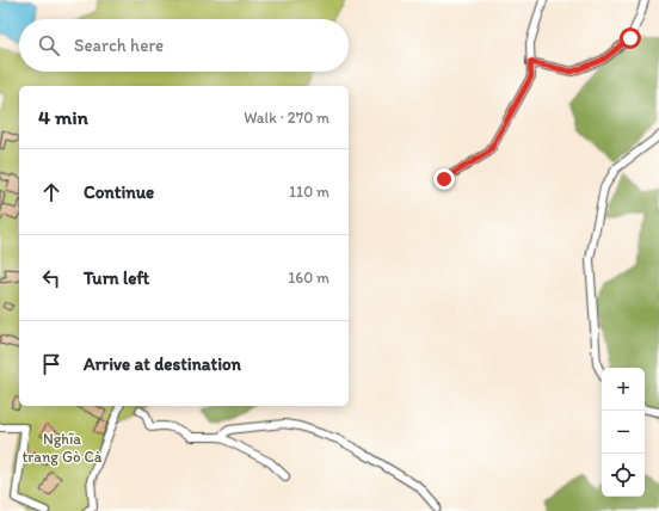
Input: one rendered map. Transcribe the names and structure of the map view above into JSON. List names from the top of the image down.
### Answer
{
  "parks": ["Nghĩa trang Gò Cà"],
  "page": {
    "search": "Search here",
    "heading": ["4 min", "Walk · 270 m"],
    "list": [
      ["Continue", "110 m"],
      ["Turn left", "160 m"],
      "Arrive at destination"
    ],
    "map_buttons": ["+", "−"]
  }
}
